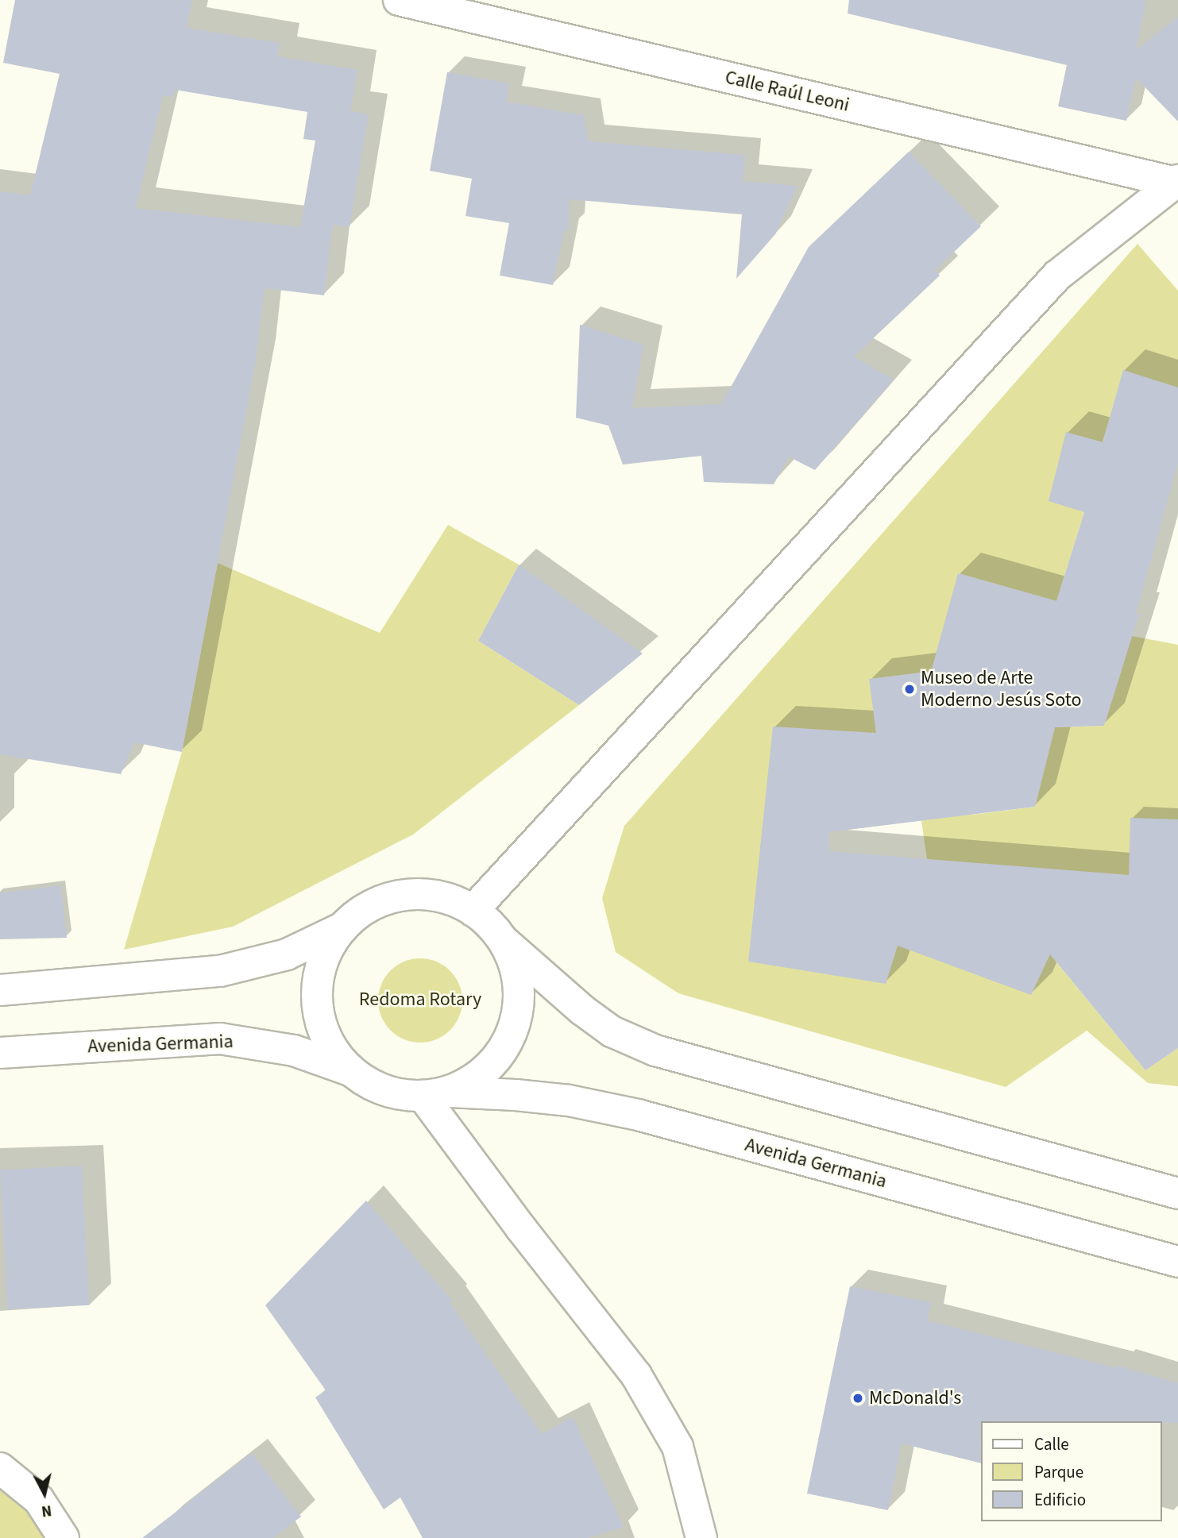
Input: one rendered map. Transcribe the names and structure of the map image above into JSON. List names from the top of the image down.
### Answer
{
  "streets": {
    "street": ["Calle Raúl Leoni", "Avenida Germania"]
  },
  "parks": ["Redoma Rotary"],
  "places": ["Museo de Arte Moderno Jesús Soto", "McDonald's"],
  "legend": ["Calle", "Parque", "Edificio"],
  "north": "bottom"
}
